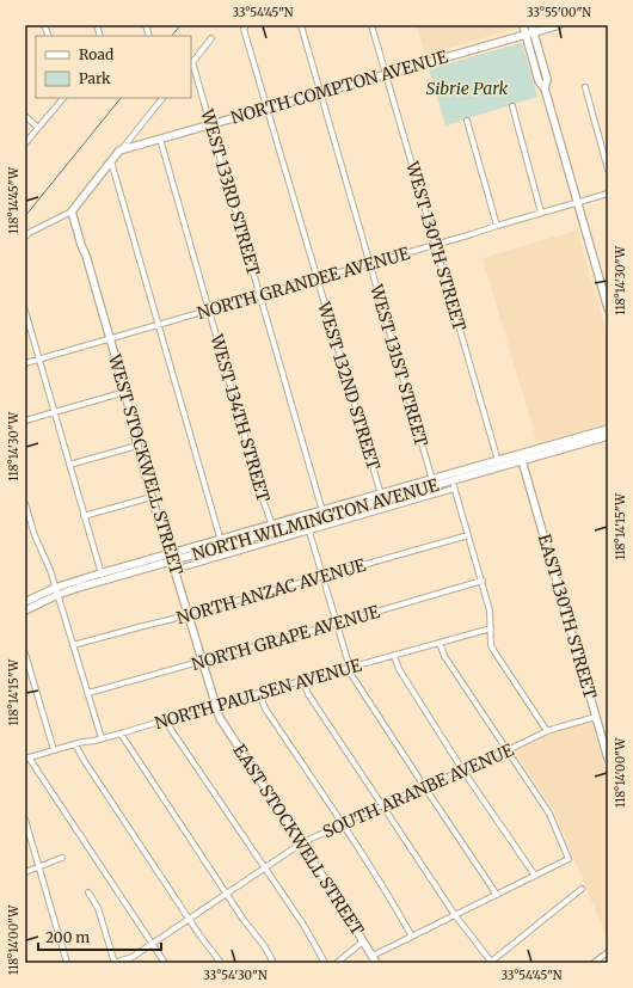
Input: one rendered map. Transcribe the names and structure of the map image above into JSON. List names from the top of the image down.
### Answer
{
  "streets": {
    "street": [
      "NORTH COMPTON AVENUE",
      "WEST 133RD STREET",
      "WEST 130TH STREET",
      "NORTH GRANDEE AVENUE",
      "WEST 131ST STREET",
      "WEST 132ND STREET",
      "WEST 134TH STREET",
      "WEST STOCKWELL STREET",
      "NORTH WILMINGTON AVENUE",
      "NORTH ANZAC AVENUE",
      "EAST 130TH STREET",
      "NORTH GRAPE AVENUE",
      "NORTH PAULSEN AVENUE",
      "SOUTH ARANBE AVENUE",
      "EAST STOCKWELL STREET"
    ]
  },
  "crossings": [
    ["NORTH COMPTON AVENUE", "WEST 133RD STREET"],
    ["NORTH COMPTON AVENUE", "WEST 130TH STREET"],
    ["NORTH COMPTON AVENUE", "WEST 131ST STREET"],
    ["NORTH COMPTON AVENUE", "WEST 132ND STREET"],
    ["NORTH COMPTON AVENUE", "WEST 134TH STREET"],
    ["WEST 133RD STREET", "NORTH GRANDEE AVENUE"],
    ["WEST 133RD STREET", "NORTH WILMINGTON AVENUE"],
    ["WEST 130TH STREET", "NORTH GRANDEE AVENUE"],
    ["WEST 130TH STREET", "NORTH WILMINGTON AVENUE"],
    ["NORTH GRANDEE AVENUE", "WEST 131ST STREET"],
    ["NORTH GRANDEE AVENUE", "WEST 132ND STREET"],
    ["NORTH GRANDEE AVENUE", "WEST 134TH STREET"],
    ["NORTH GRANDEE AVENUE", "WEST STOCKWELL STREET"],
    ["WEST 131ST STREET", "NORTH WILMINGTON AVENUE"],
    ["WEST 132ND STREET", "NORTH WILMINGTON AVENUE"],
    ["WEST 134TH STREET", "NORTH WILMINGTON AVENUE"],
    ["WEST STOCKWELL STREET", "NORTH WILMINGTON AVENUE"],
    ["WEST STOCKWELL STREET", "NORTH ANZAC AVENUE"],
    ["WEST STOCKWELL STREET", "NORTH GRAPE AVENUE"],
    ["WEST STOCKWELL STREET", "NORTH PAULSEN AVENUE"],
    ["WEST STOCKWELL STREET", "EAST STOCKWELL STREET"],
    ["NORTH WILMINGTON AVENUE", "EAST 130TH STREET"],
    ["EAST 130TH STREET", "SOUTH ARANBE AVENUE"],
    ["SOUTH ARANBE AVENUE", "EAST STOCKWELL STREET"]
  ],
  "parks": ["Sibrie Park"],
  "legend": ["Road", "Park"],
  "scale_bar": "200 m",
  "coordinates": [
    "33°54'45\"N",
    "33°55'00\"N",
    "118°14'45\"W",
    "118°14'30\"W",
    "118°14'15\"W",
    "118°14'00\"W",
    "33°54'30\"N"
  ]
}
